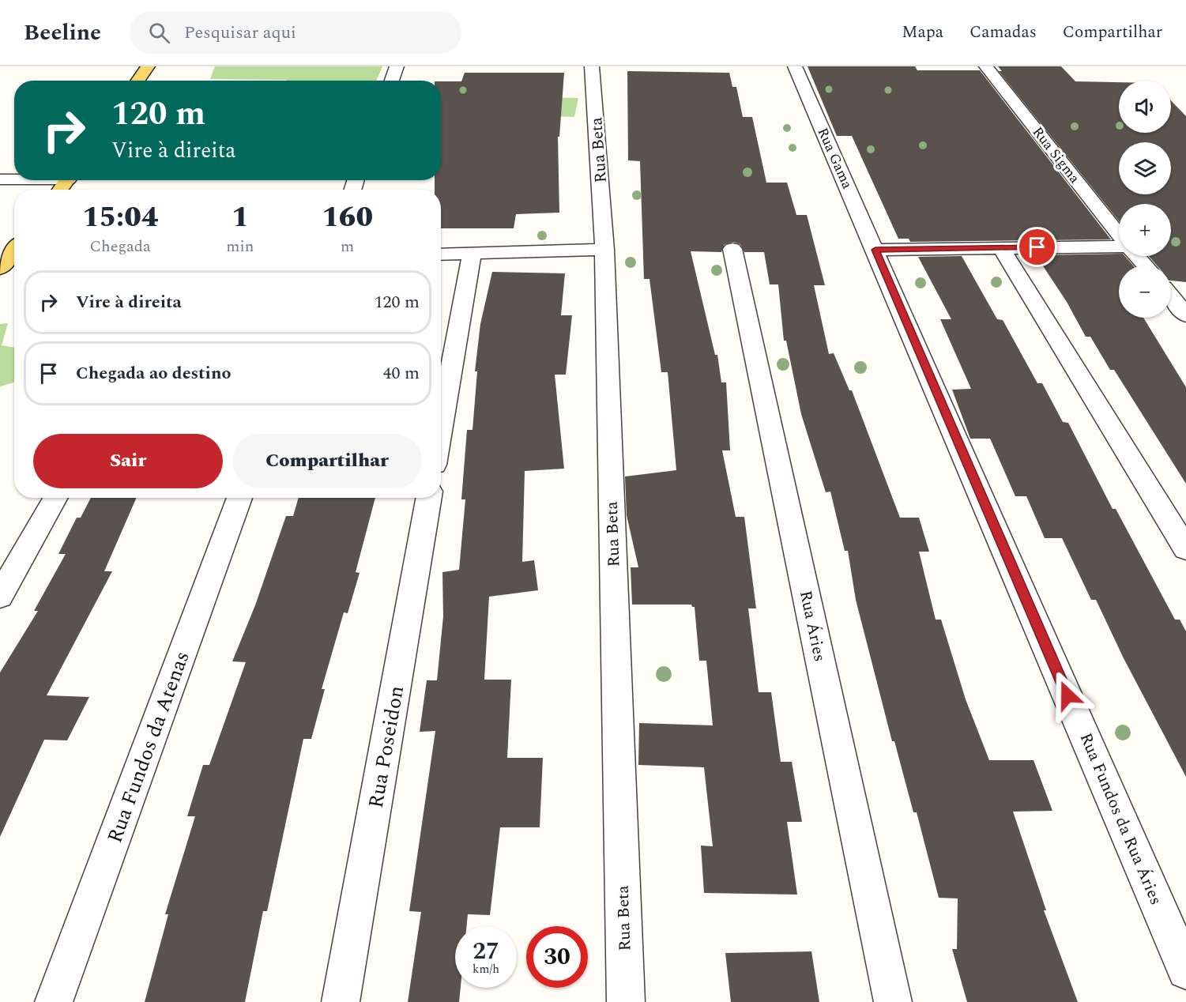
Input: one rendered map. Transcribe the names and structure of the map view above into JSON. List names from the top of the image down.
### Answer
{
  "streets": {
    "street": [
      "Rua Beta",
      "Rua Sigma",
      "Rua Gama",
      "Rua Áries",
      "Rua Fundos da Atenas",
      "Rua Poseidon",
      "Rua Fundos da Rua Áries"
    ]
  },
  "crossings": [
    ["Rua Gama", "Rua Fundos da Rua Áries"]
  ],
  "page": {
    "header": "Beeline",
    "search": "Pesquisar aqui",
    "nav": ["Mapa", "Camadas", "Compartilhar"],
    "map_buttons": ["+", "−"],
    "turn": ["120 m", "Vire à direita"],
    "eta": [
      "15:04",
      "Chegada",
      "1",
      "min",
      "160",
      "m"
    ],
    "list": [
      {
        "name": "Vire à direita",
        "value": "120 m"
      },
      {
        "name": "Chegada ao destino",
        "value": "40 m"
      }
    ],
    "buttons": ["Sair", "Compartilhar"],
    "speed": "27 km/h",
    "limit": "30"
  }
}
